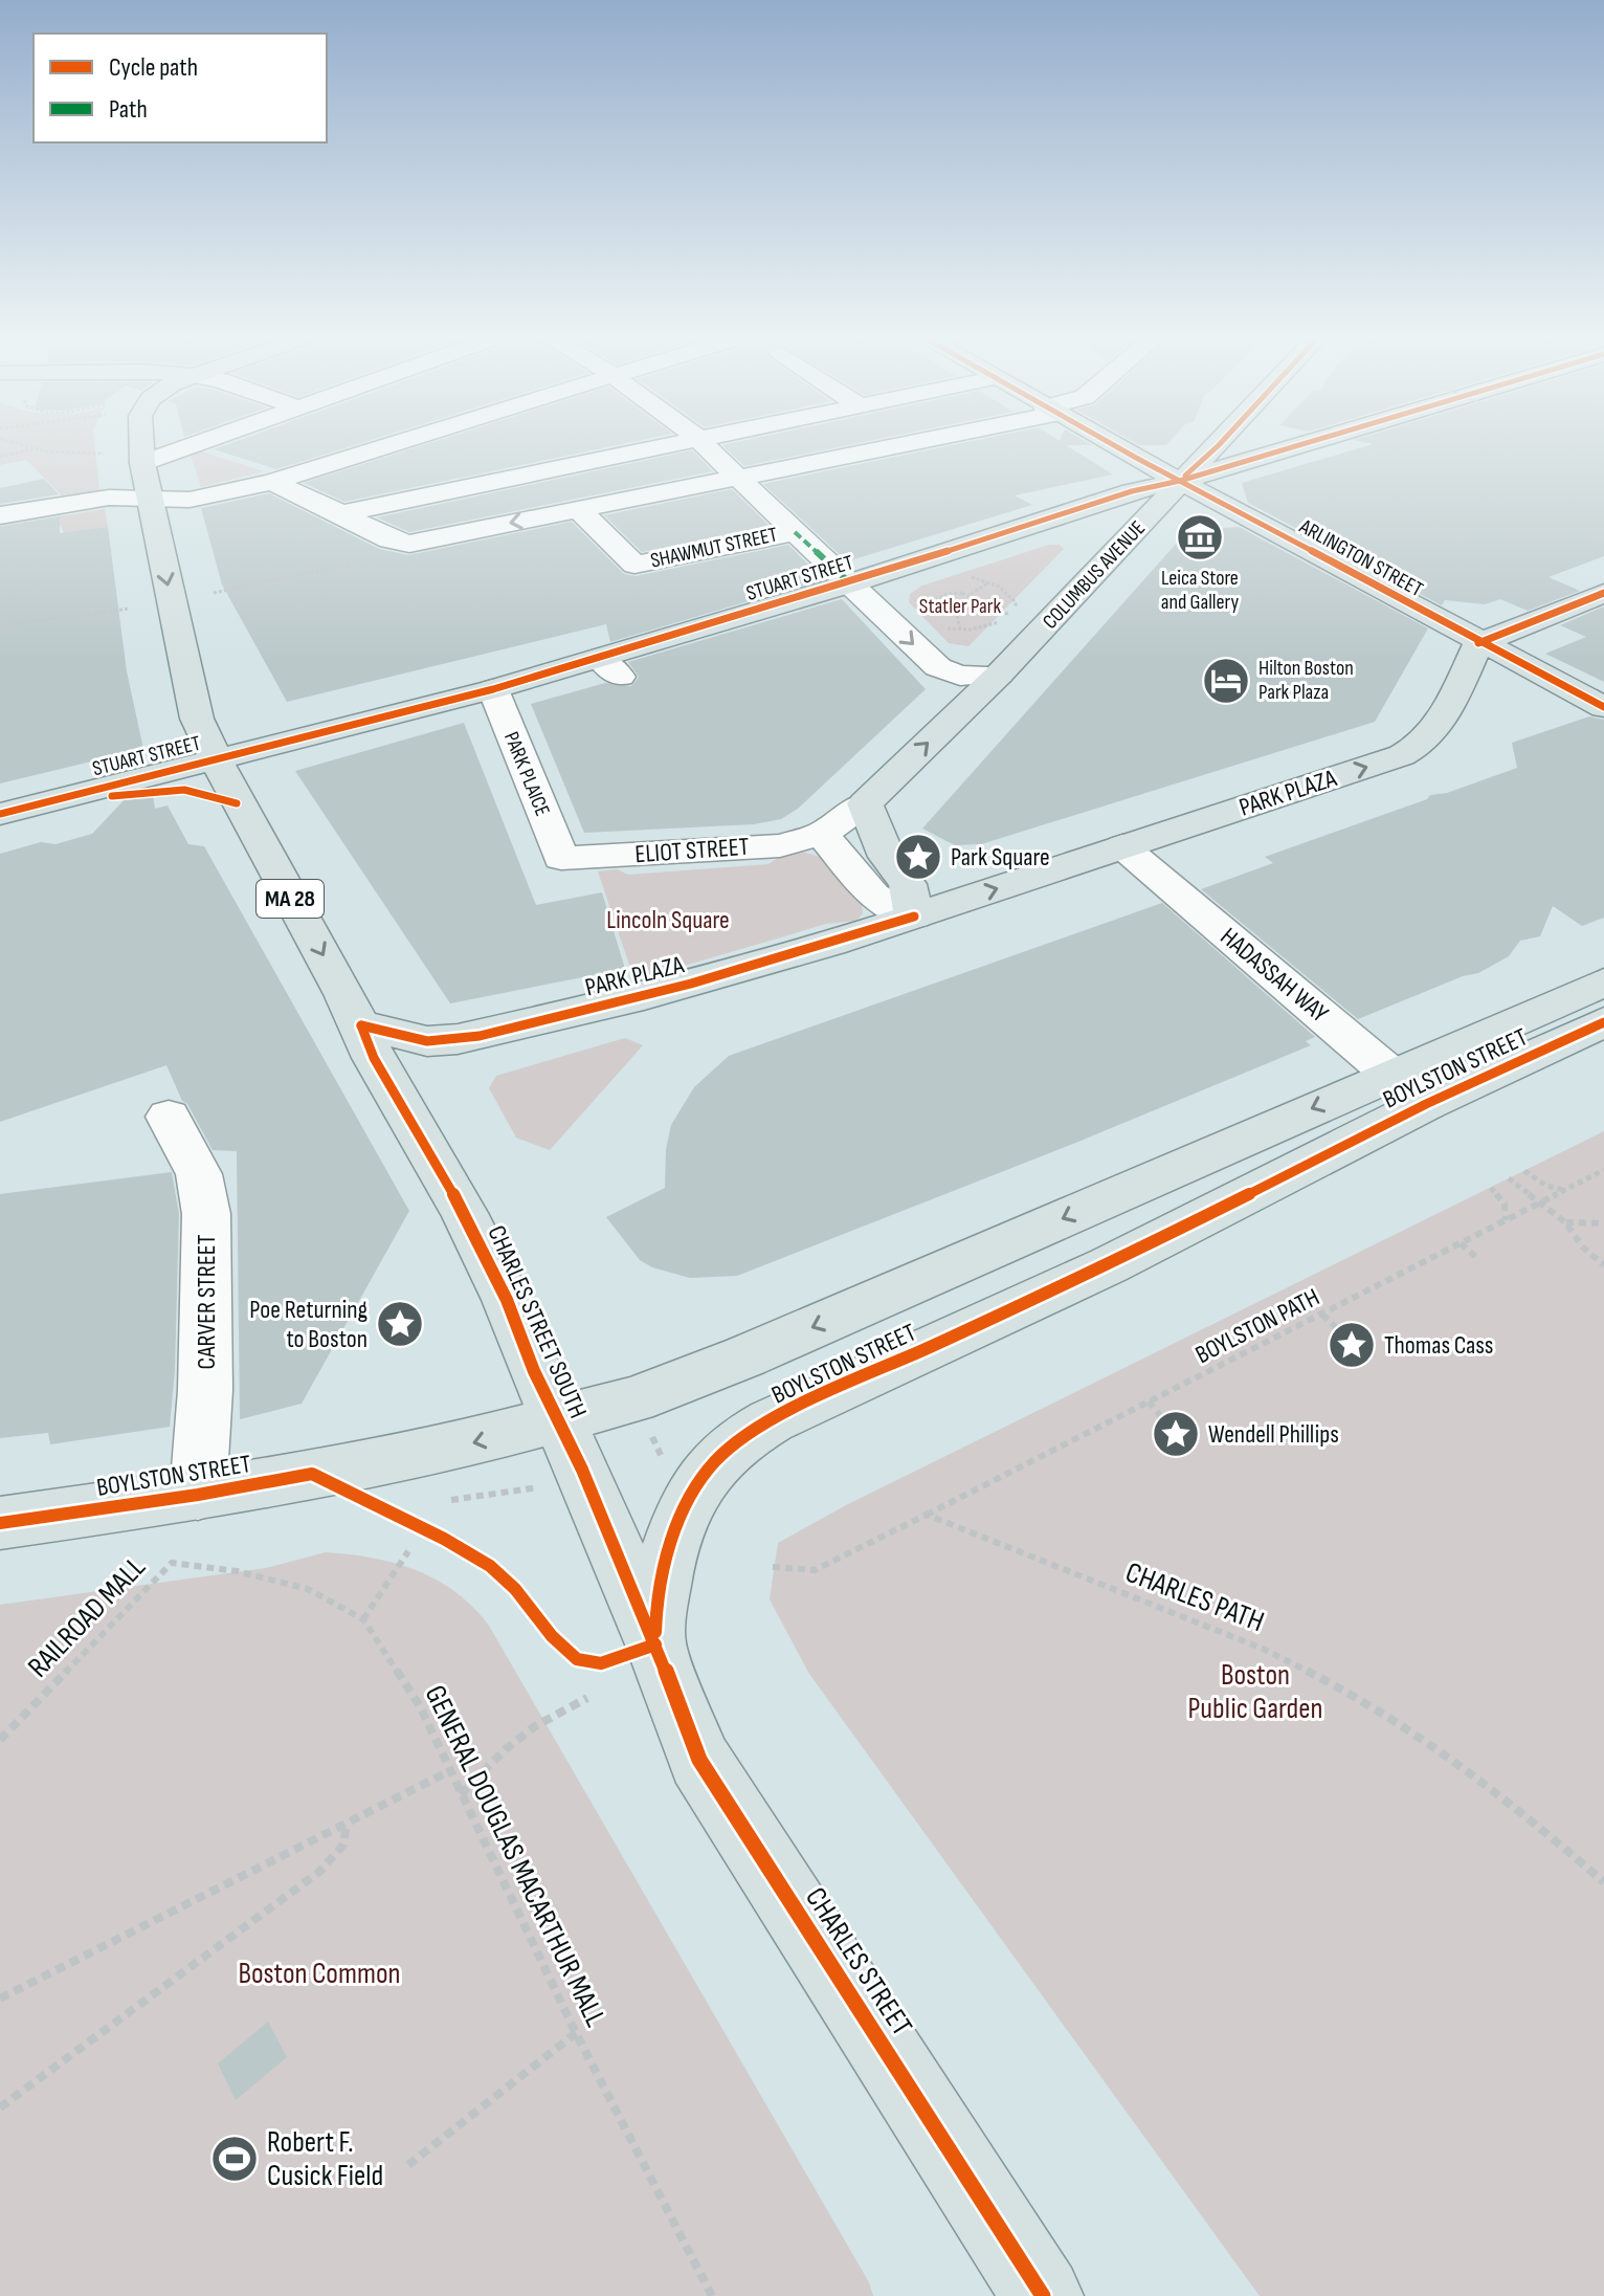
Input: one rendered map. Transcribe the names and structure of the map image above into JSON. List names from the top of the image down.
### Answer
{
  "streets": {
    "main road": [
      "ARLINGTON STREET",
      "COLUMBUS AVENUE",
      "STUART STREET",
      "PARK PLAZA",
      "MA 28",
      "BOYLSTON STREET",
      "CHARLES STREET SOUTH",
      "CHARLES STREET"
    ],
    "street": [
      "SHAWMUT STREET",
      "PARK PLAICE",
      "ELIOT STREET",
      "HADASSAH WAY",
      "CARVER STREET"
    ],
    "path": [
      "BOYLSTON PATH",
      "CHARLES PATH",
      "RAILROAD MALL",
      "GENERAL DOUGLAS MACARTHUR MALL"
    ]
  },
  "crossings": [
    ["ARLINGTON STREET", "COLUMBUS AVENUE"],
    ["ARLINGTON STREET", "STUART STREET"],
    ["ARLINGTON STREET", "PARK PLAZA"],
    ["COLUMBUS AVENUE", "STUART STREET"],
    ["COLUMBUS AVENUE", "ELIOT STREET"],
    ["STUART STREET", "PARK PLAICE"],
    ["STUART STREET", "CHARLES STREET SOUTH"],
    ["PARK PLAICE", "ELIOT STREET"],
    ["PARK PLAZA", "HADASSAH WAY"],
    ["PARK PLAZA", "CHARLES STREET SOUTH"],
    ["HADASSAH WAY", "BOYLSTON STREET"],
    ["BOYLSTON STREET", "CARVER STREET"],
    ["BOYLSTON STREET", "CHARLES STREET SOUTH"],
    ["BOYLSTON STREET", "CHARLES STREET"],
    ["CHARLES STREET SOUTH", "CHARLES STREET"],
    ["BOYLSTON PATH", "CHARLES PATH"],
    ["RAILROAD MALL", "GENERAL DOUGLAS MACARTHUR MALL"]
  ],
  "one_way": ["PARK PLAZA", "CHARLES STREET SOUTH"],
  "parks": [
    "Statler Park",
    "Lincoln Square",
    "Boston Public Garden",
    "Boston Common"
  ],
  "places": {
    "museum": ["Leica Store and Gallery"],
    "hotel": ["Hilton Boston Park Plaza"],
    "place": [
      "Park Square",
      "Poe Returning to Boston",
      "Thomas Cass",
      "Wendell Phillips"
    ],
    "sports": ["Robert F. Cusick Field"]
  },
  "legend": ["Cycle path", "Path"]
}
